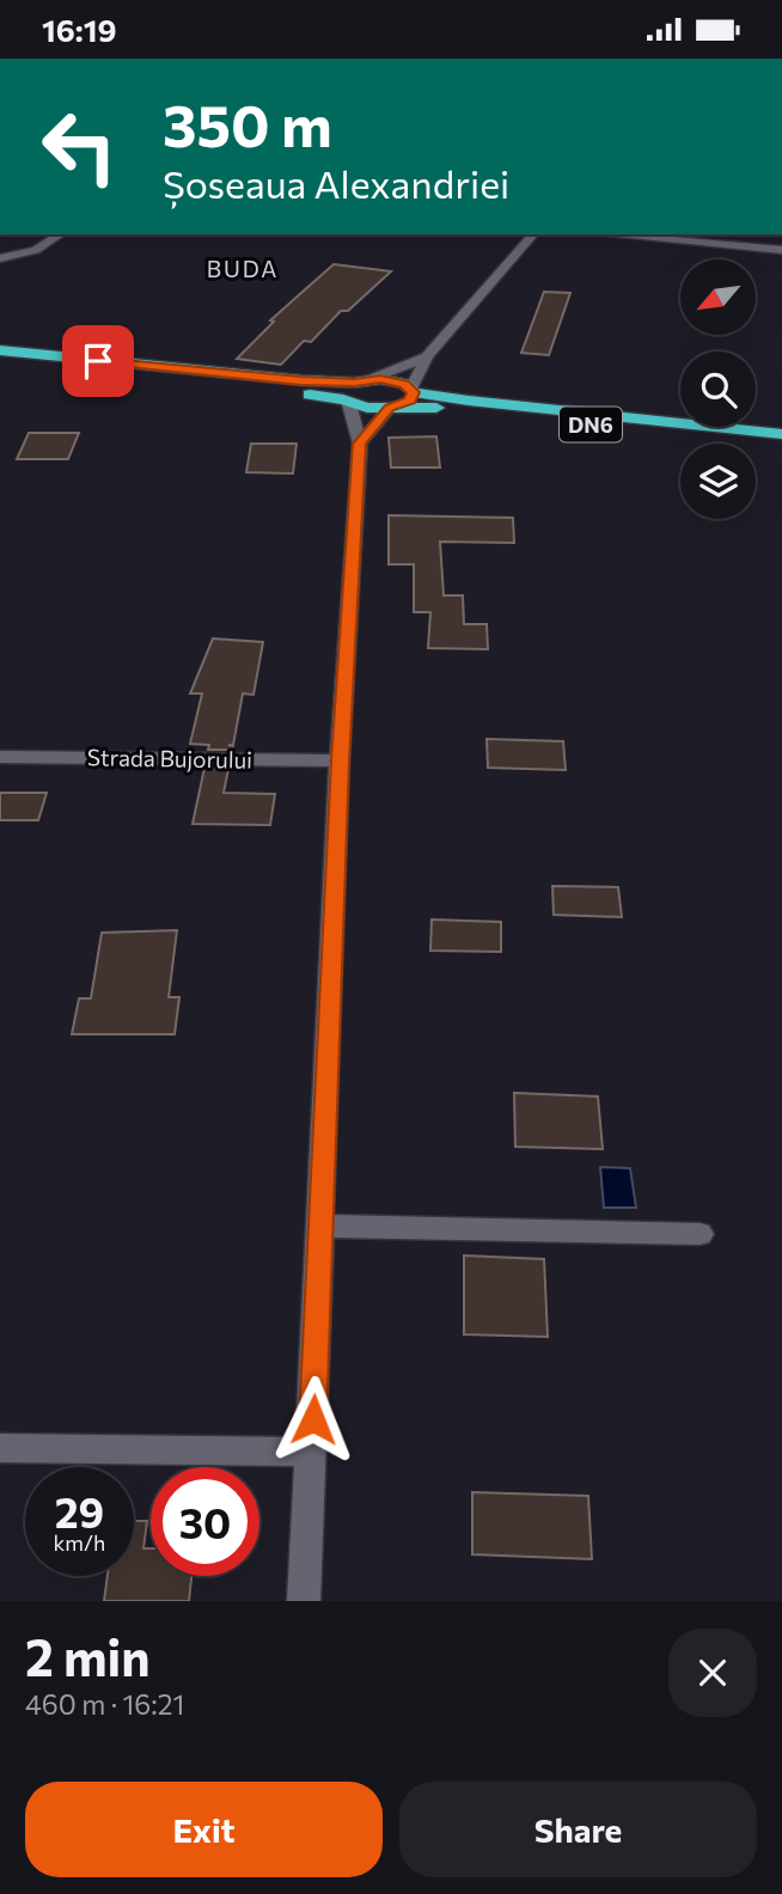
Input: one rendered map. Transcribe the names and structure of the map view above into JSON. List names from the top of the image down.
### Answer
{
  "streets": {
    "highway": ["DN6"],
    "street": ["Strada Bujorului"]
  },
  "districts": ["BUDA"],
  "north": "bottom left",
  "page": {
    "status": "16:19",
    "turn": ["350 m", "Șoseaua Alexandriei"],
    "speed": "29 km/h",
    "limit": "30",
    "heading": ["2 min", "460 m · 16:21"],
    "buttons": ["Exit", "Share"]
  }
}
